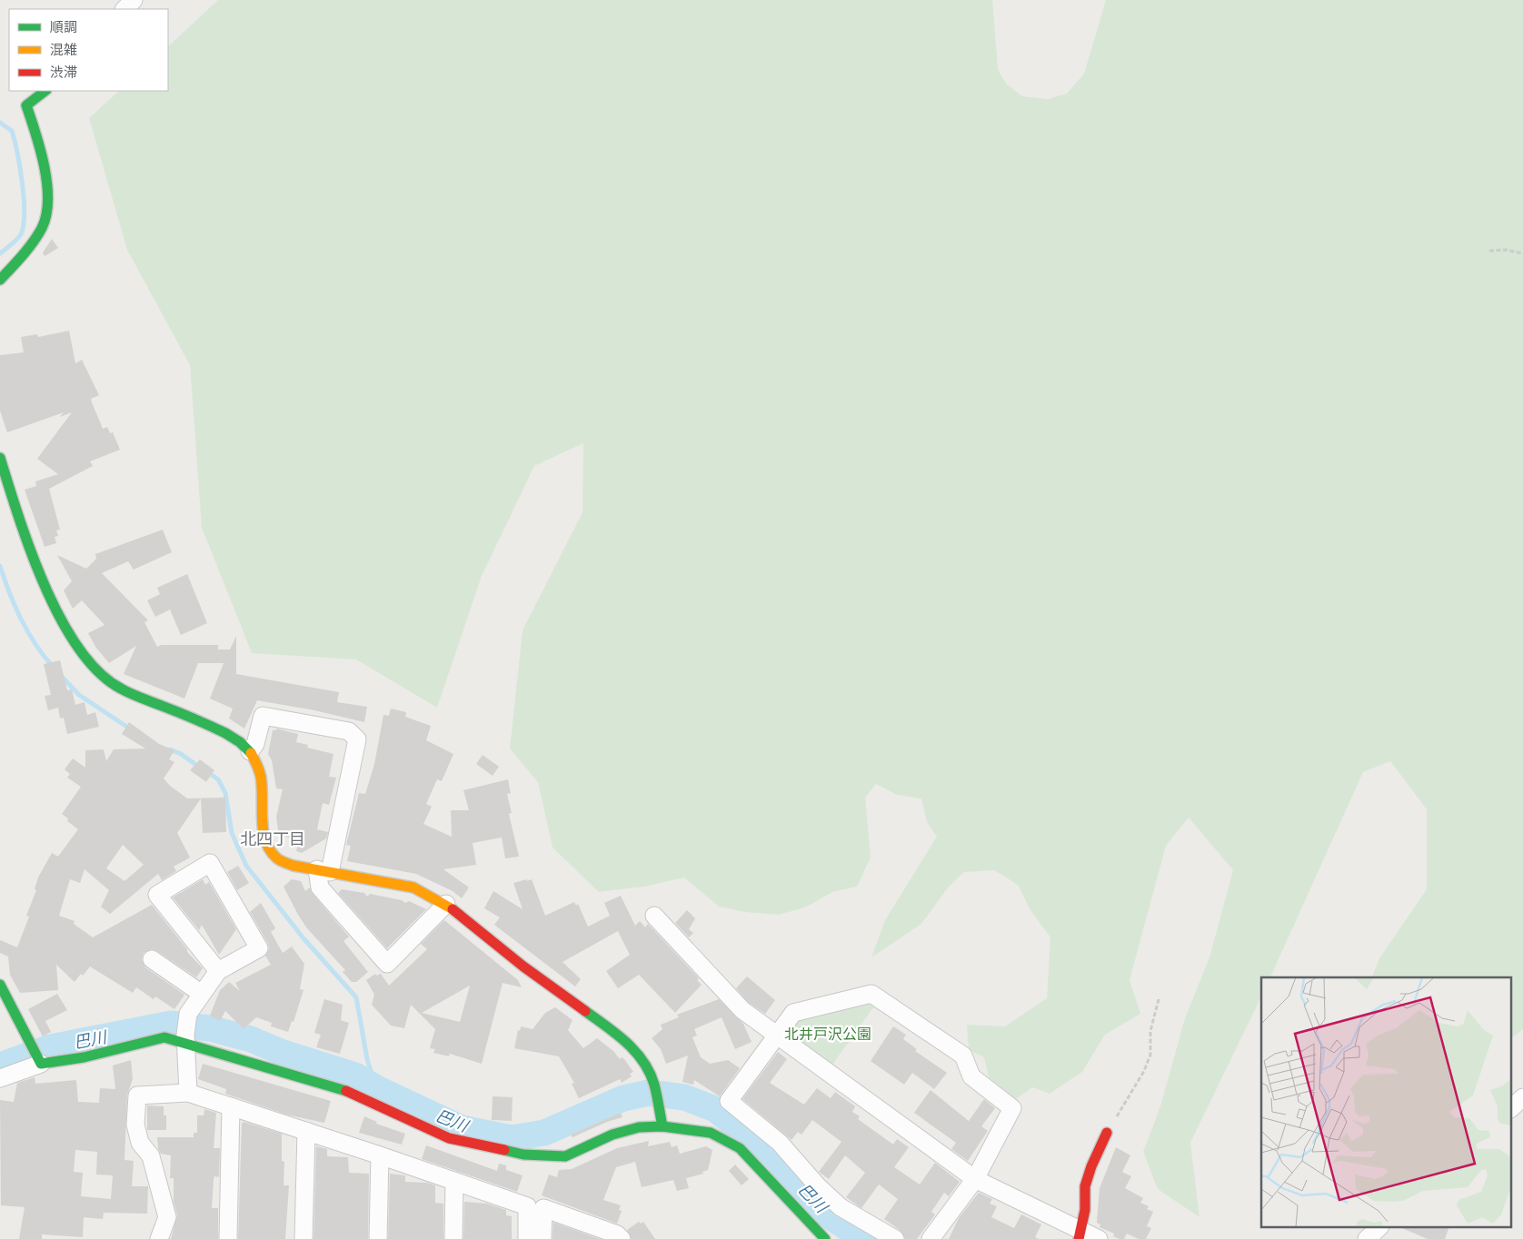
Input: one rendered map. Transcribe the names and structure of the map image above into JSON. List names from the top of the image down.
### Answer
{
  "districts": ["北四丁目"],
  "water": ["巴川"],
  "parks": ["北井戸沢公園"],
  "legend": ["順調", "混雑", "渋滞"]
}
